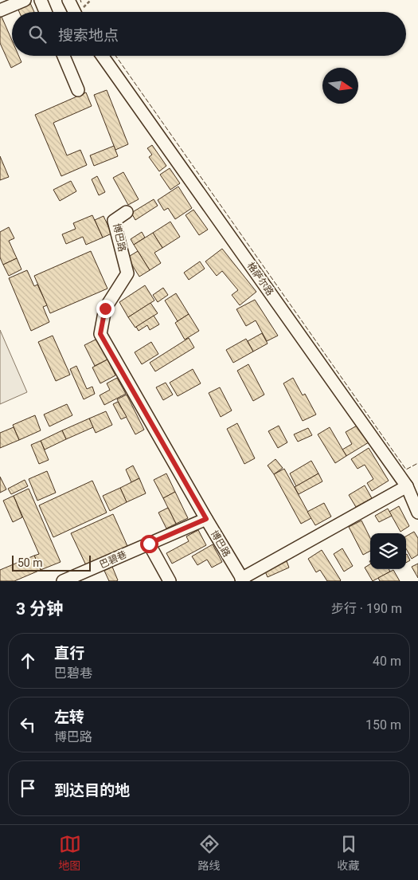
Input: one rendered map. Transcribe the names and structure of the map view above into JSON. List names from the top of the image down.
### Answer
{
  "streets": {
    "street": ["博巴路", "格萨尔路", "巴碧巷"]
  },
  "crossings": [
    ["博巴路", "巴碧巷"]
  ],
  "scale_bar": "50 m",
  "north": "right",
  "page": {
    "search": "搜索地点",
    "scale": "50 m",
    "heading": ["3 分钟", "步行 · 190 m"],
    "list": [
      ["直行", "巴碧巷", "40 m"],
      ["左转", "博巴路", "150 m"],
      "到达目的地"
    ],
    "nav": ["地图", "路线", "收藏"]
  }
}
